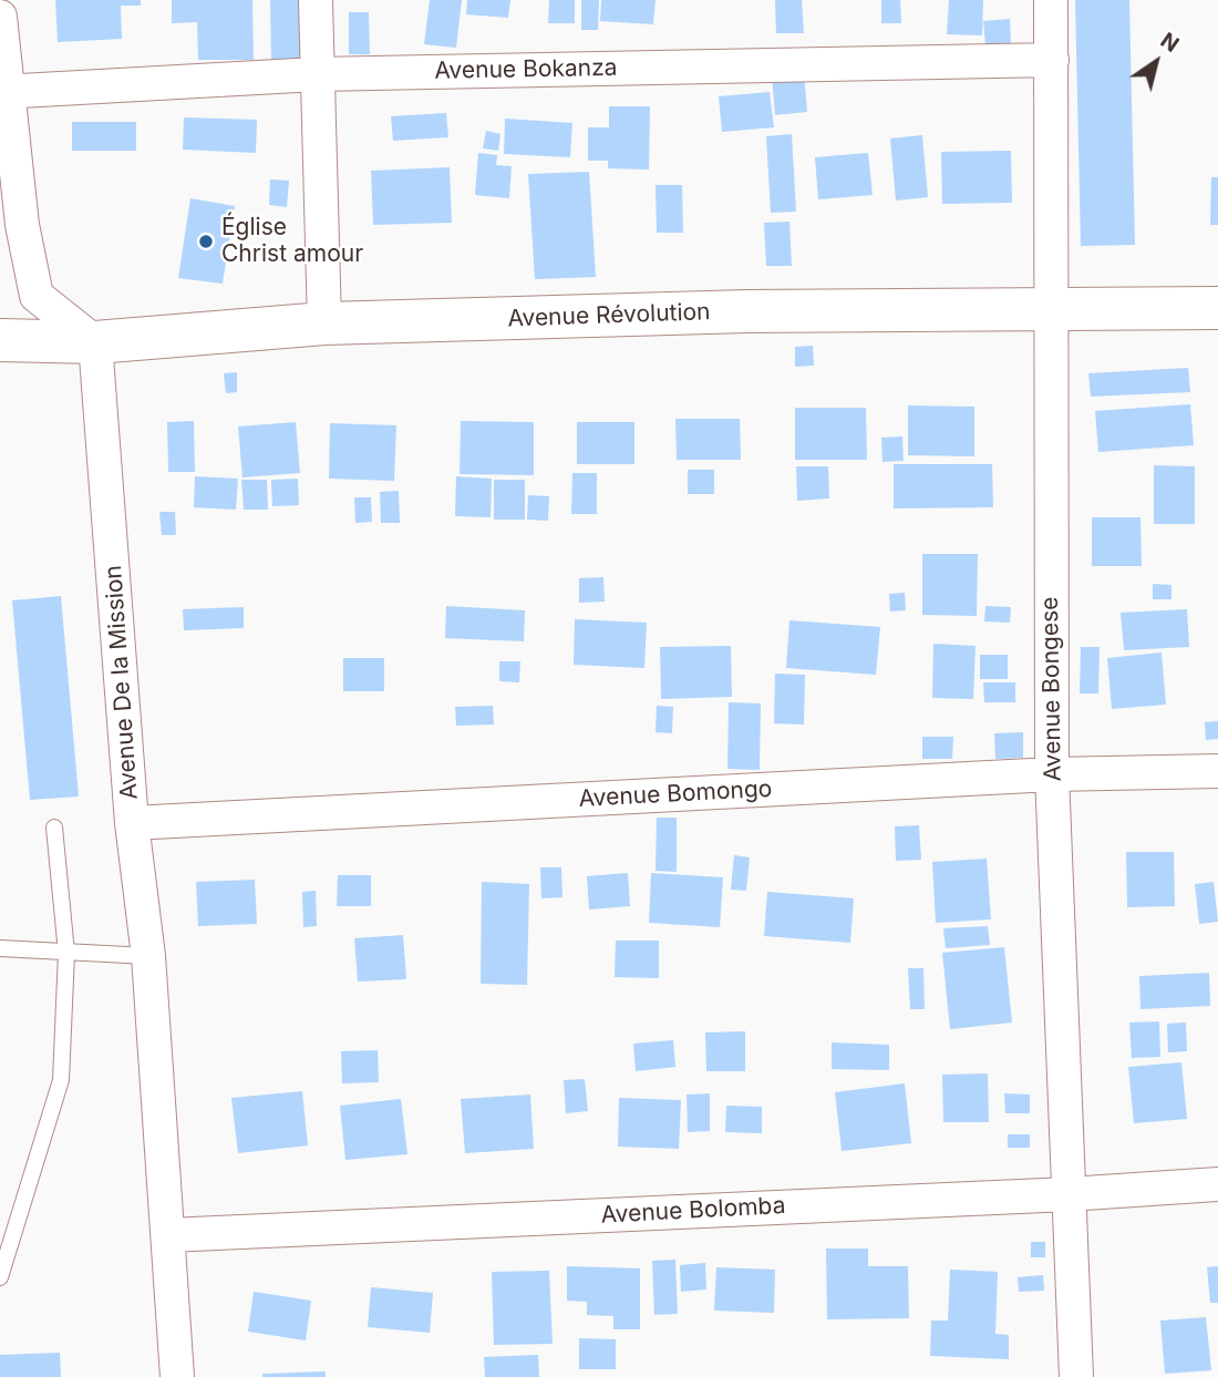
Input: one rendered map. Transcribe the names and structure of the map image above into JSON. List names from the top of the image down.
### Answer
{
  "streets": {
    "street": [
      "Avenue Bokanza",
      "Avenue Révolution",
      "Avenue De la Mission",
      "Avenue Bongese",
      "Avenue Bomongo",
      "Avenue Bolomba"
    ]
  },
  "crossings": [
    ["Avenue Bokanza", "Avenue Bongese"],
    ["Avenue Révolution", "Avenue De la Mission"],
    ["Avenue Révolution", "Avenue Bongese"],
    ["Avenue De la Mission", "Avenue Bomongo"],
    ["Avenue De la Mission", "Avenue Bolomba"],
    ["Avenue Bongese", "Avenue Bomongo"],
    ["Avenue Bongese", "Avenue Bolomba"]
  ],
  "places": ["Église Christ amour"],
  "north": "top right"
}
